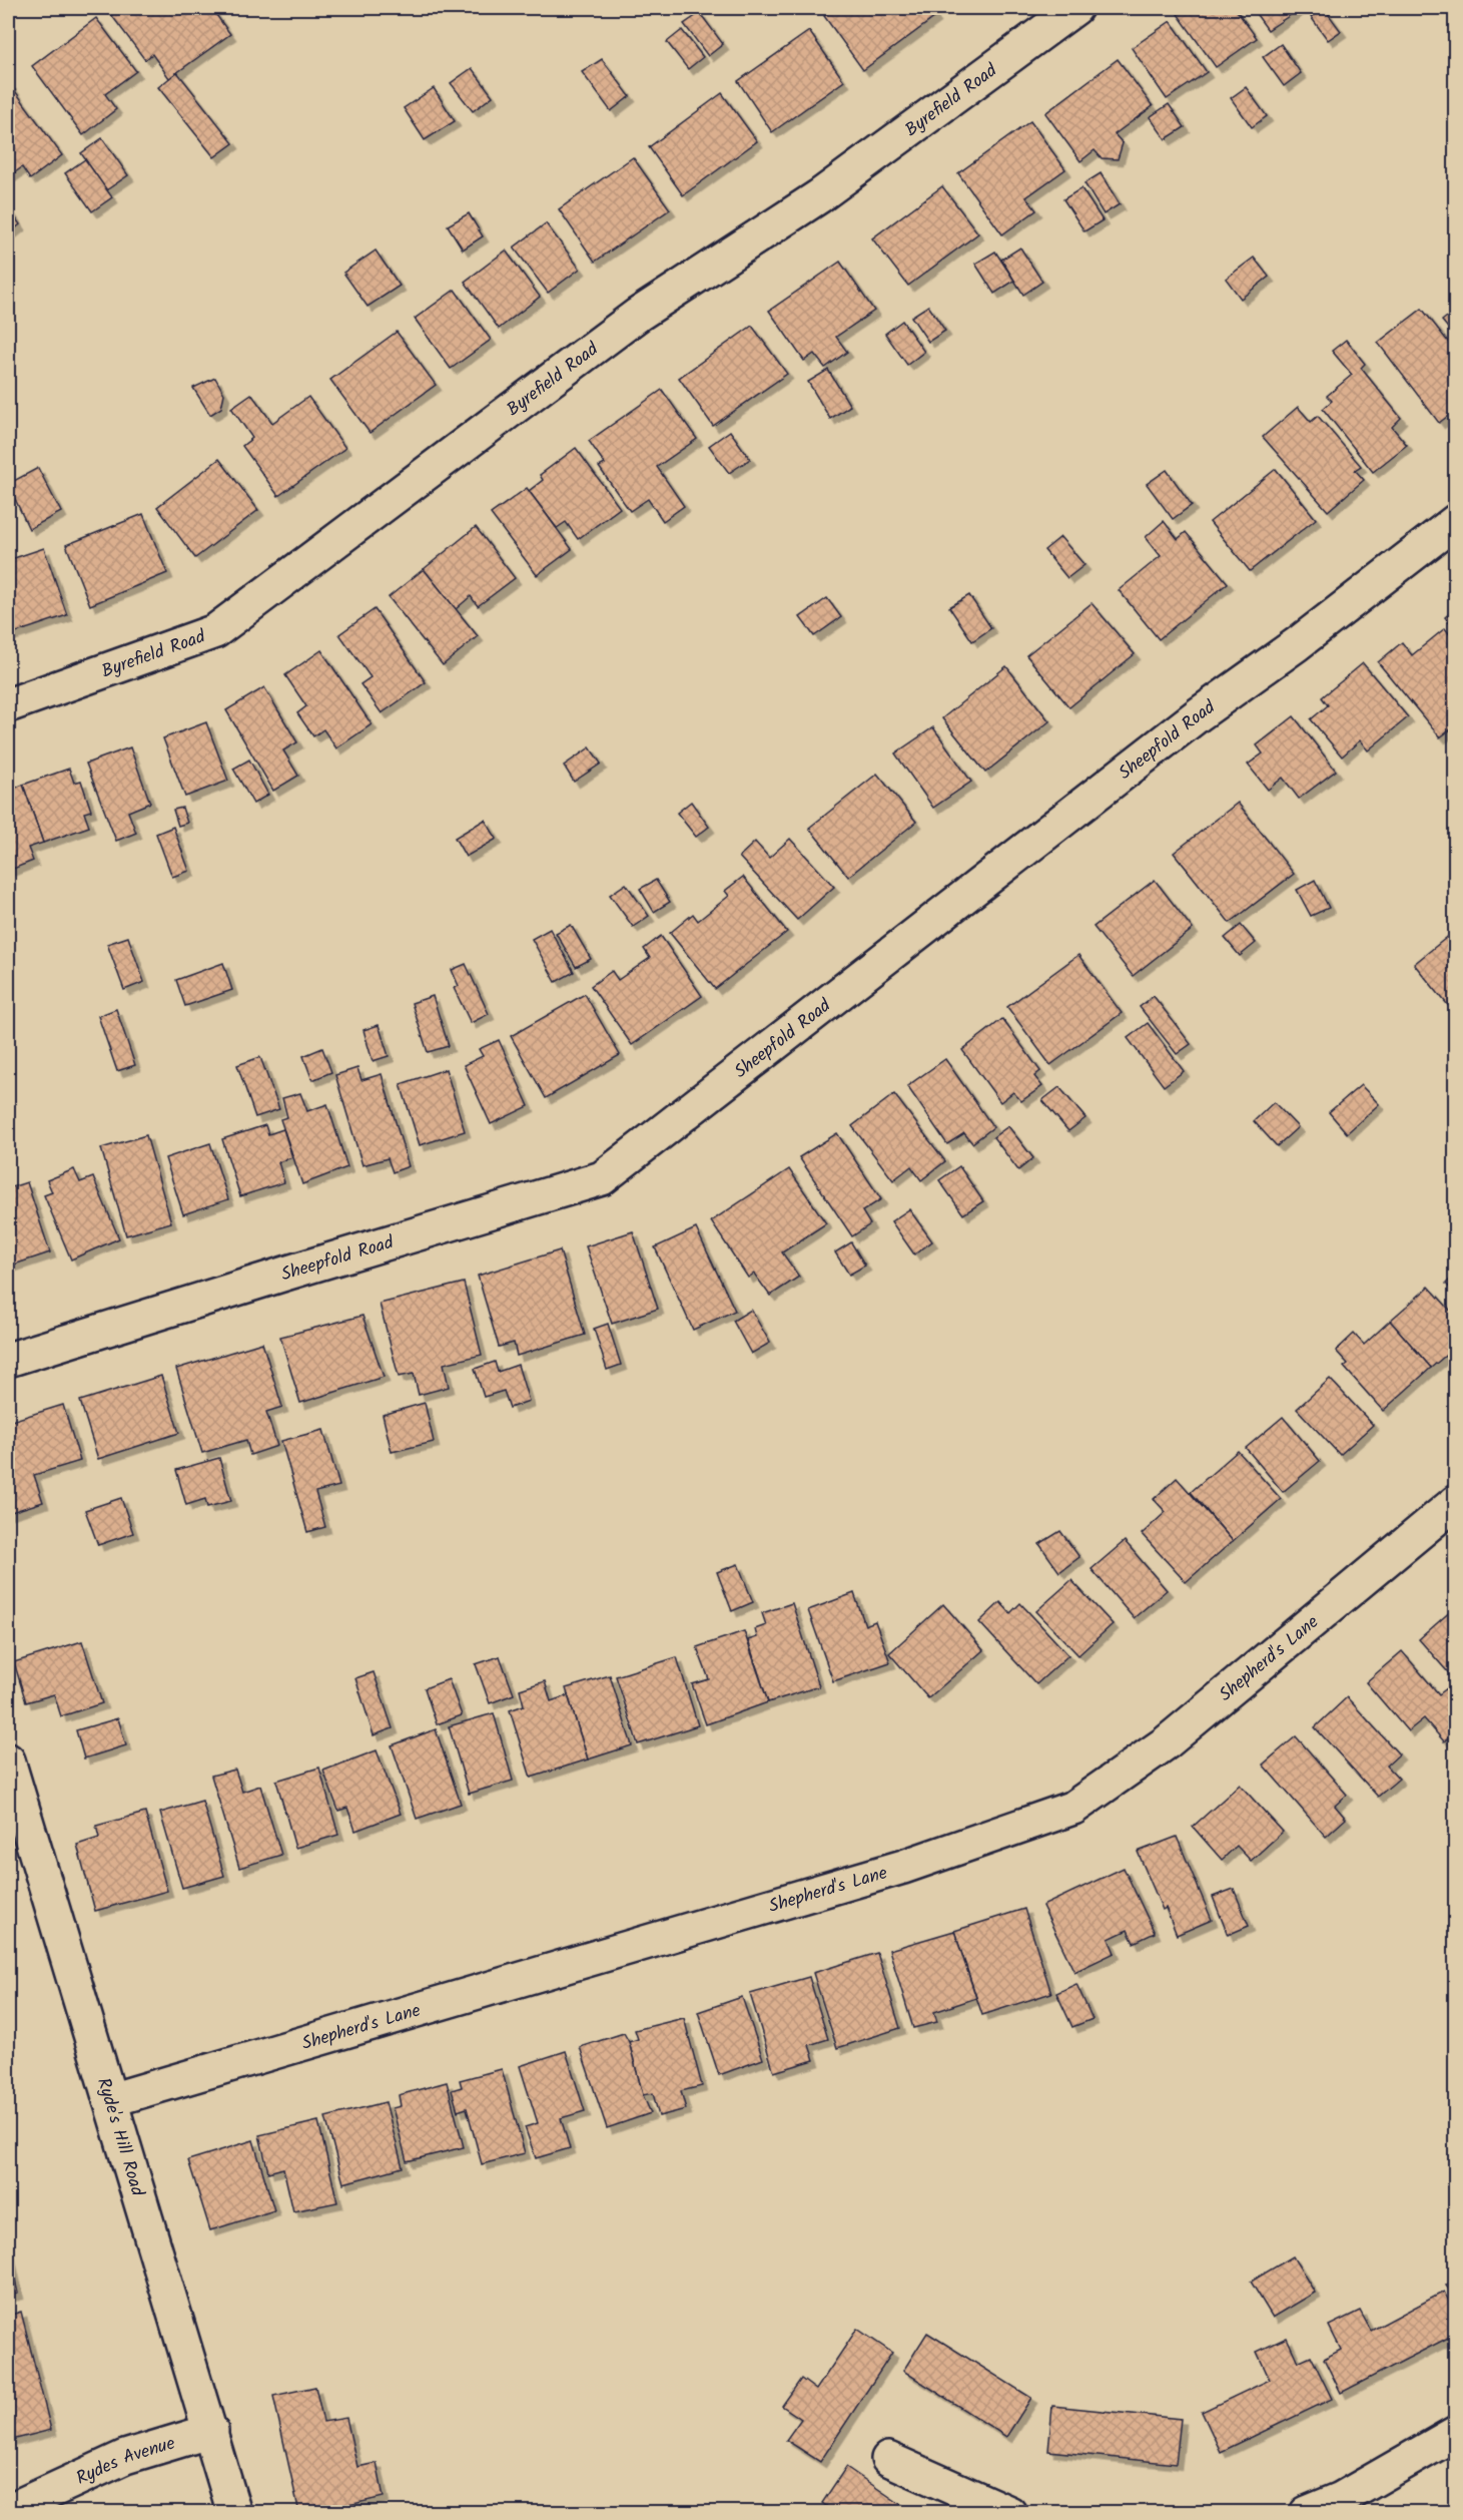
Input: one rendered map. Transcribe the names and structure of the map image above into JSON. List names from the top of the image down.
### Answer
{
  "streets": {
    "street": [
      "Byrefield Road",
      "Sheepfold Road",
      "Shepherd's Lane",
      "Ryde's Hill Road",
      "Rydes Avenue"
    ]
  },
  "crossings": [
    ["Shepherd's Lane", "Ryde's Hill Road"],
    ["Ryde's Hill Road", "Rydes Avenue"]
  ]
}
